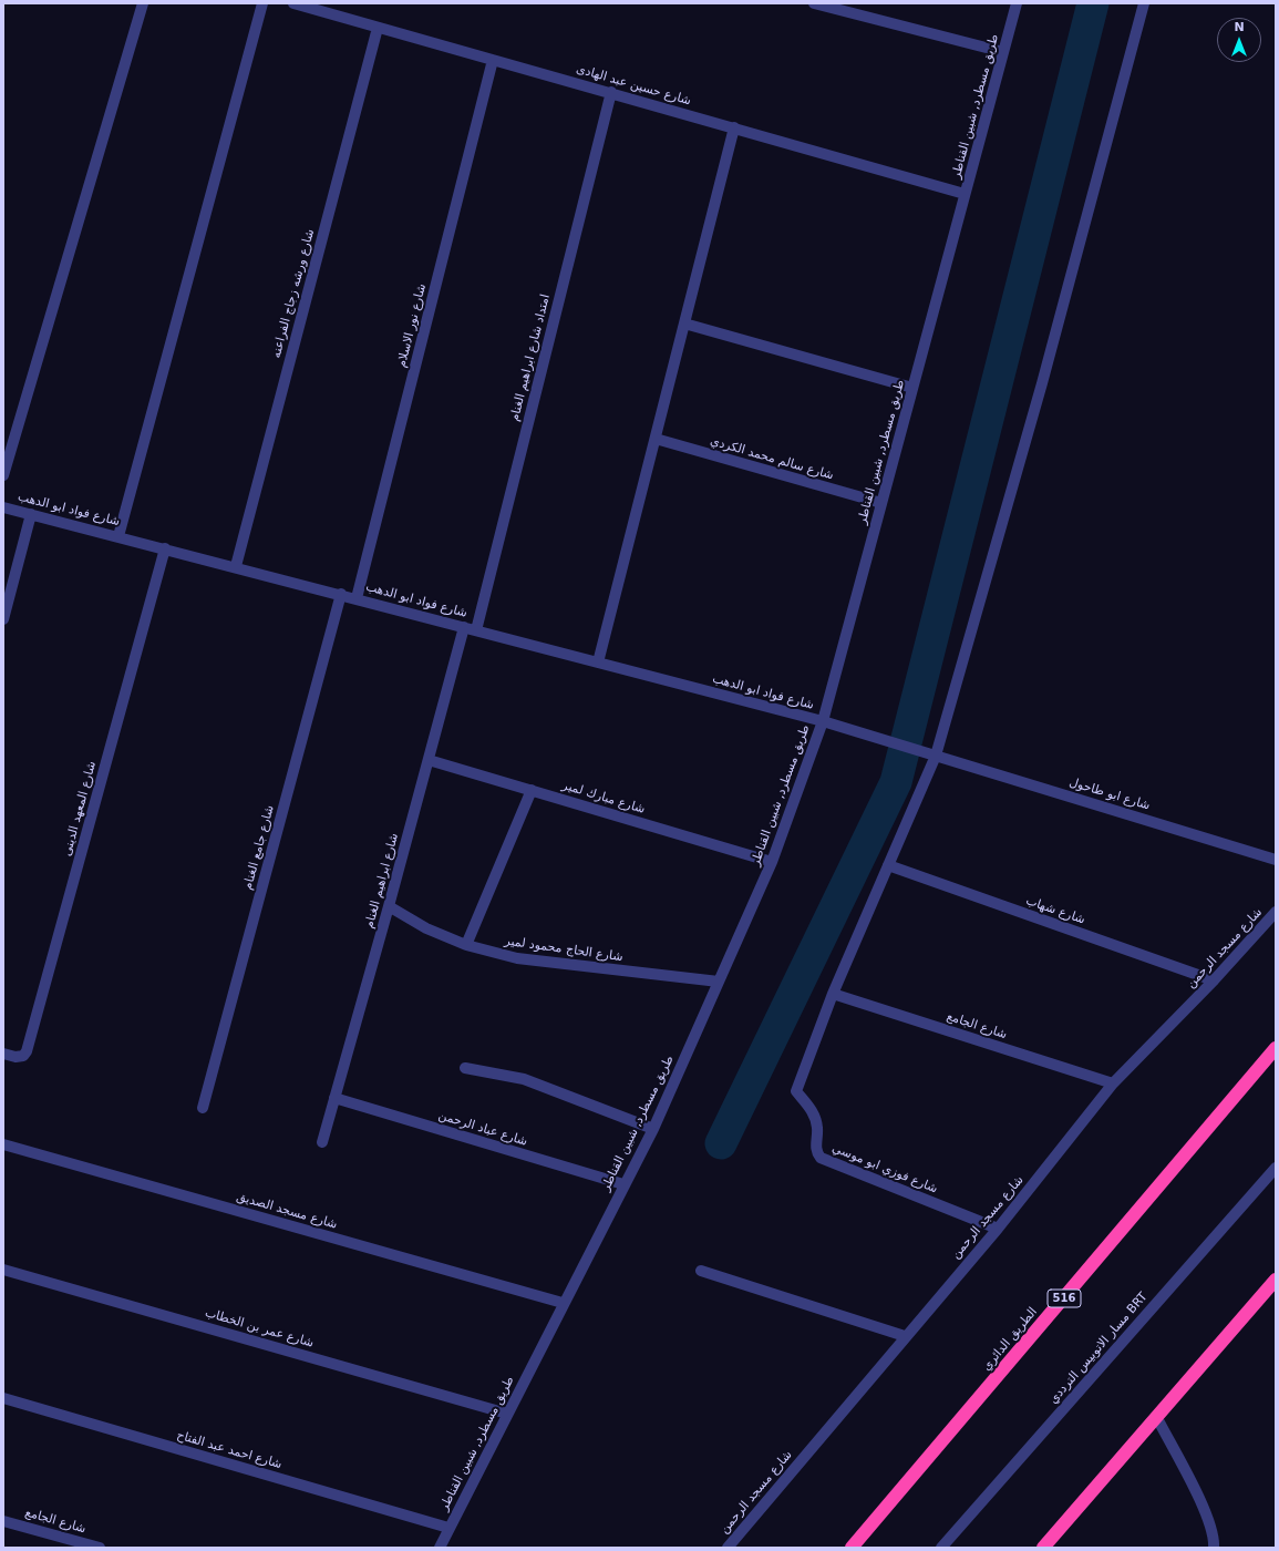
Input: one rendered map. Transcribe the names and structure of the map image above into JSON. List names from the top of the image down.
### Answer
{
  "streets": {
    "highway": ["516", "الطريق الدائري"],
    "street": [
      "شارع حسين عبد الهادى",
      "طريق مسطرد, شبين القناطر",
      "شارع ورشه زجاج الفراعنه",
      "شارع نور الاسلام",
      "امتداد شارع ابراهيم الغنام",
      "شارع سالم محمد الكردي",
      "شارع فواد ابو الدهب",
      "شارع ابو طاحول",
      "شارع مبارك لمير",
      "شارع المعهد الدينى",
      "شارع جامع الغنام",
      "شارع ابراهيم الغنام",
      "شارع شهاب",
      "شارع مسجد الرحمن",
      "شارع الحاج محمود لمير",
      "شارع الجامع",
      "شارع عباد الرحمن",
      "شارع فوزي ابو موسي",
      "شارع مسجد الصديق",
      "شارع عمر بن الخطاب",
      "مسار الاتوبيس الترددي BRT",
      "شارع احمد عبد الفتاح"
    ]
  },
  "crossings": [
    ["شارع حسين عبد الهادى", "طريق مسطرد, شبين القناطر"],
    ["شارع حسين عبد الهادى", "شارع ورشه زجاج الفراعنه"],
    ["شارع حسين عبد الهادى", "شارع نور الاسلام"],
    ["شارع حسين عبد الهادى", "امتداد شارع ابراهيم الغنام"],
    ["طريق مسطرد, شبين القناطر", "شارع سالم محمد الكردي"],
    ["طريق مسطرد, شبين القناطر", "شارع فواد ابو الدهب"],
    ["طريق مسطرد, شبين القناطر", "شارع مبارك لمير"],
    ["طريق مسطرد, شبين القناطر", "شارع الحاج محمود لمير"],
    ["طريق مسطرد, شبين القناطر", "شارع عباد الرحمن"],
    ["طريق مسطرد, شبين القناطر", "شارع مسجد الصديق"],
    ["طريق مسطرد, شبين القناطر", "شارع عمر بن الخطاب"],
    ["طريق مسطرد, شبين القناطر", "شارع احمد عبد الفتاح"],
    ["شارع ورشه زجاج الفراعنه", "شارع فواد ابو الدهب"],
    ["شارع نور الاسلام", "شارع فواد ابو الدهب"],
    ["امتداد شارع ابراهيم الغنام", "شارع فواد ابو الدهب"],
    ["شارع فواد ابو الدهب", "شارع ابو طاحول"],
    ["شارع فواد ابو الدهب", "شارع المعهد الدينى"],
    ["شارع فواد ابو الدهب", "شارع جامع الغنام"],
    ["شارع فواد ابو الدهب", "شارع ابراهيم الغنام"],
    ["شارع مبارك لمير", "شارع ابراهيم الغنام"],
    ["شارع ابراهيم الغنام", "شارع الحاج محمود لمير"],
    ["شارع ابراهيم الغنام", "شارع عباد الرحمن"],
    ["شارع شهاب", "شارع مسجد الرحمن"],
    ["شارع مسجد الرحمن", "شارع الجامع"],
    ["شارع مسجد الرحمن", "شارع فوزي ابو موسي"],
    ["شارع الجامع", "شارع فوزي ابو موسي"]
  ],
  "north": "top"
}
